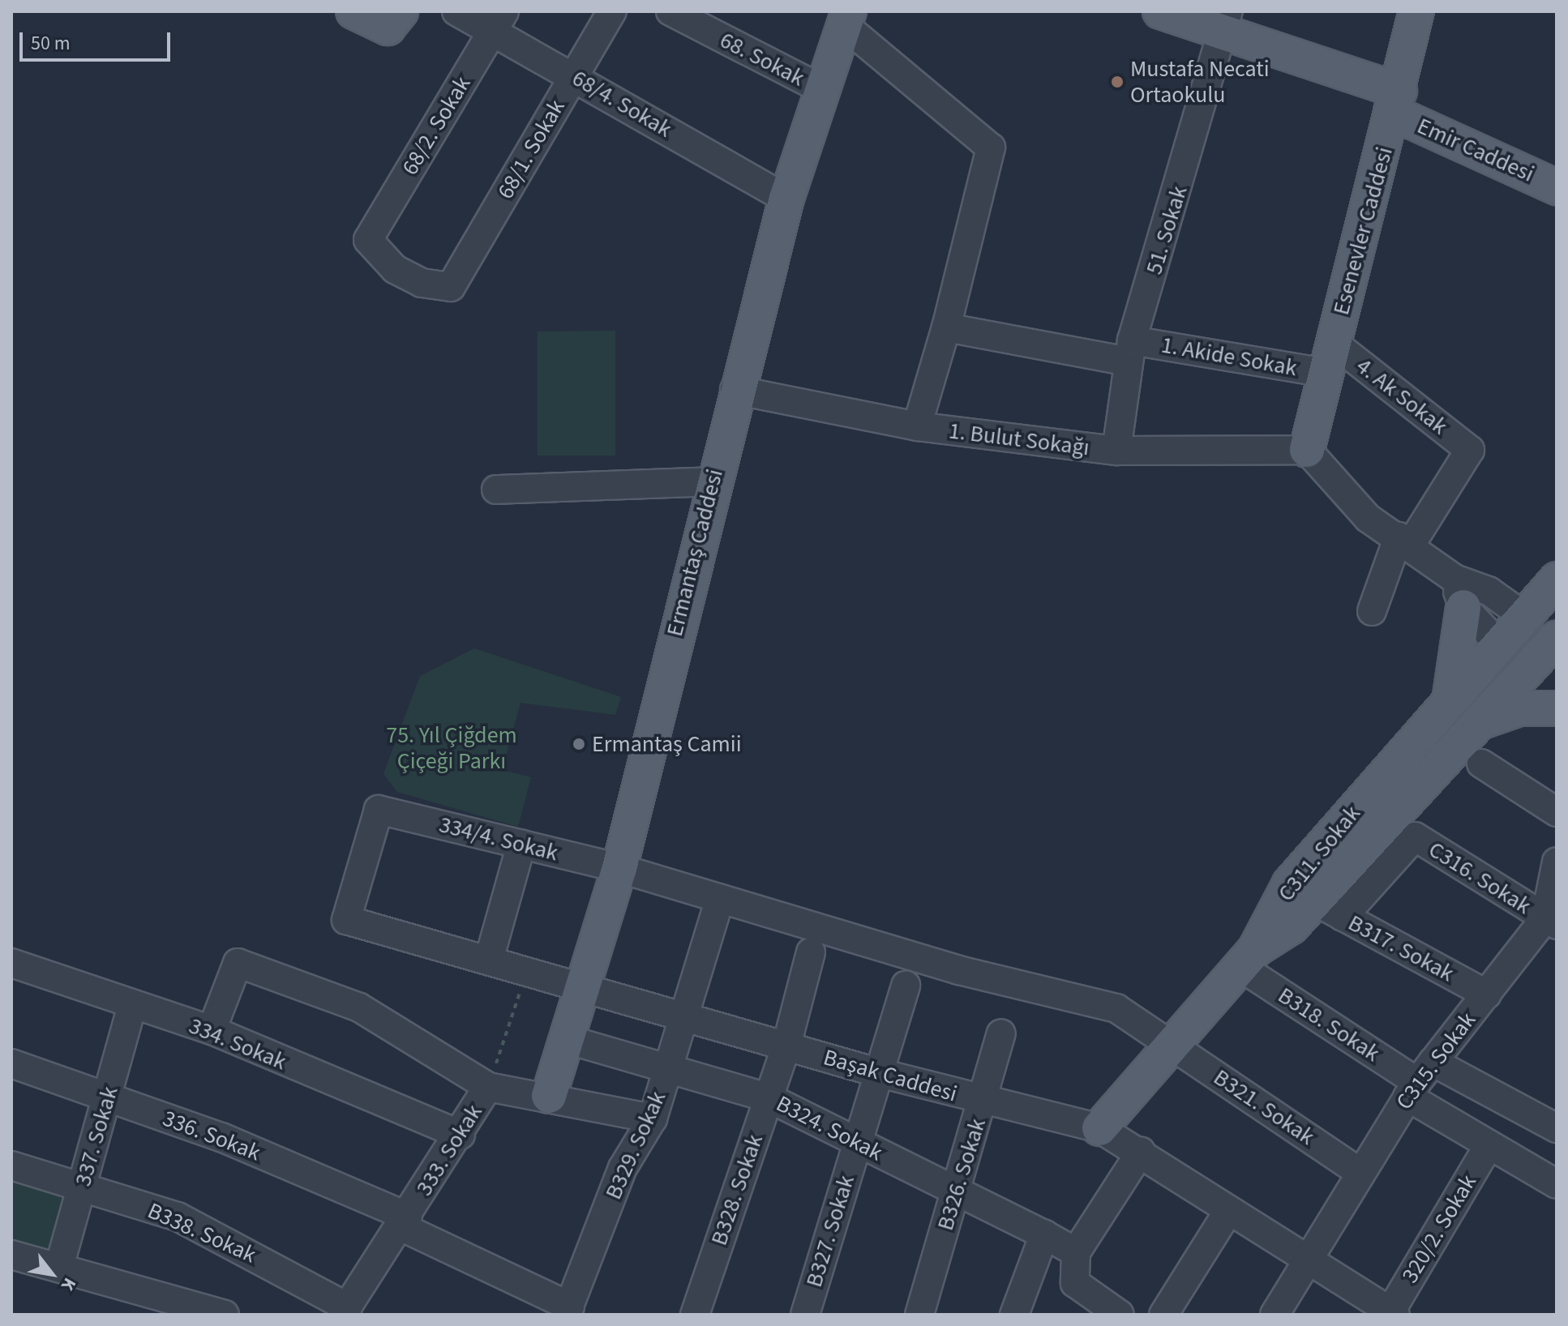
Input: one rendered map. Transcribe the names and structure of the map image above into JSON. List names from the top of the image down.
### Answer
{
  "streets": {
    "main road": [
      "Emir Caddesi",
      "Esenevler Caddesi",
      "Ermantaş Caddesi",
      "C311. Sokak"
    ],
    "street": [
      "68. Sokak",
      "68/4. Sokak",
      "68/2. Sokak",
      "68/1. Sokak",
      "51. Sokak",
      "1. Akide Sokak",
      "4. Ak Sokak",
      "1. Bulut Sokağı",
      "334/4. Sokak",
      "C316. Sokak",
      "B317. Sokak",
      "B318. Sokak",
      "334. Sokak",
      "C315. Sokak",
      "Başak Caddesi",
      "B321. Sokak",
      "B324. Sokak",
      "336. Sokak",
      "337. Sokak",
      "B329. Sokak",
      "333. Sokak",
      "B326. Sokak",
      "B328. Sokak",
      "320/2. Sokak",
      "B327. Sokak",
      "B338. Sokak"
    ]
  },
  "crossings": [
    ["68. Sokak", "Ermantaş Caddesi"],
    ["68/4. Sokak", "68/2. Sokak"],
    ["68/4. Sokak", "68/1. Sokak"],
    ["68/4. Sokak", "Ermantaş Caddesi"],
    ["68/2. Sokak", "68/1. Sokak"],
    ["Emir Caddesi", "51. Sokak"],
    ["Emir Caddesi", "Esenevler Caddesi"],
    ["51. Sokak", "1. Akide Sokak"],
    ["51. Sokak", "1. Bulut Sokağı"],
    ["Esenevler Caddesi", "1. Akide Sokak"],
    ["Esenevler Caddesi", "4. Ak Sokak"],
    ["Esenevler Caddesi", "1. Bulut Sokağı"],
    ["1. Akide Sokak", "4. Ak Sokak"],
    ["1. Bulut Sokağı", "Ermantaş Caddesi"],
    ["Ermantaş Caddesi", "334/4. Sokak"],
    ["Ermantaş Caddesi", "Başak Caddesi"],
    ["Ermantaş Caddesi", "B324. Sokak"],
    ["334/4. Sokak", "Başak Caddesi"],
    ["334/4. Sokak", "B321. Sokak"],
    ["334/4. Sokak", "B329. Sokak"],
    ["C311. Sokak", "B318. Sokak"],
    ["C311. Sokak", "Başak Caddesi"],
    ["C311. Sokak", "B321. Sokak"],
    ["C316. Sokak", "B317. Sokak"],
    ["C316. Sokak", "C315. Sokak"],
    ["B317. Sokak", "C315. Sokak"],
    ["B318. Sokak", "C315. Sokak"],
    ["334. Sokak", "337. Sokak"],
    ["334. Sokak", "333. Sokak"],
    ["C315. Sokak", "Başak Caddesi"],
    ["C315. Sokak", "B321. Sokak"],
    ["Başak Caddesi", "B329. Sokak"],
    ["Başak Caddesi", "333. Sokak"],
    ["Başak Caddesi", "B326. Sokak"],
    ["Başak Caddesi", "B328. Sokak"],
    ["Başak Caddesi", "320/2. Sokak"],
    ["Başak Caddesi", "B327. Sokak"],
    ["B321. Sokak", "B329. Sokak"],
    ["B324. Sokak", "B329. Sokak"],
    ["B324. Sokak", "B326. Sokak"],
    ["B324. Sokak", "B328. Sokak"],
    ["B324. Sokak", "B327. Sokak"],
    ["336. Sokak", "337. Sokak"],
    ["336. Sokak", "B329. Sokak"],
    ["336. Sokak", "333. Sokak"],
    ["337. Sokak", "B338. Sokak"],
    ["333. Sokak", "B338. Sokak"]
  ],
  "parks": ["75. Yıl Çiğdem Çiçeği Parkı"],
  "places": ["Mustafa Necati Ortaokulu", "Ermantaş Camii"],
  "scale_bar": "50 m",
  "north": "bottom right"
}
